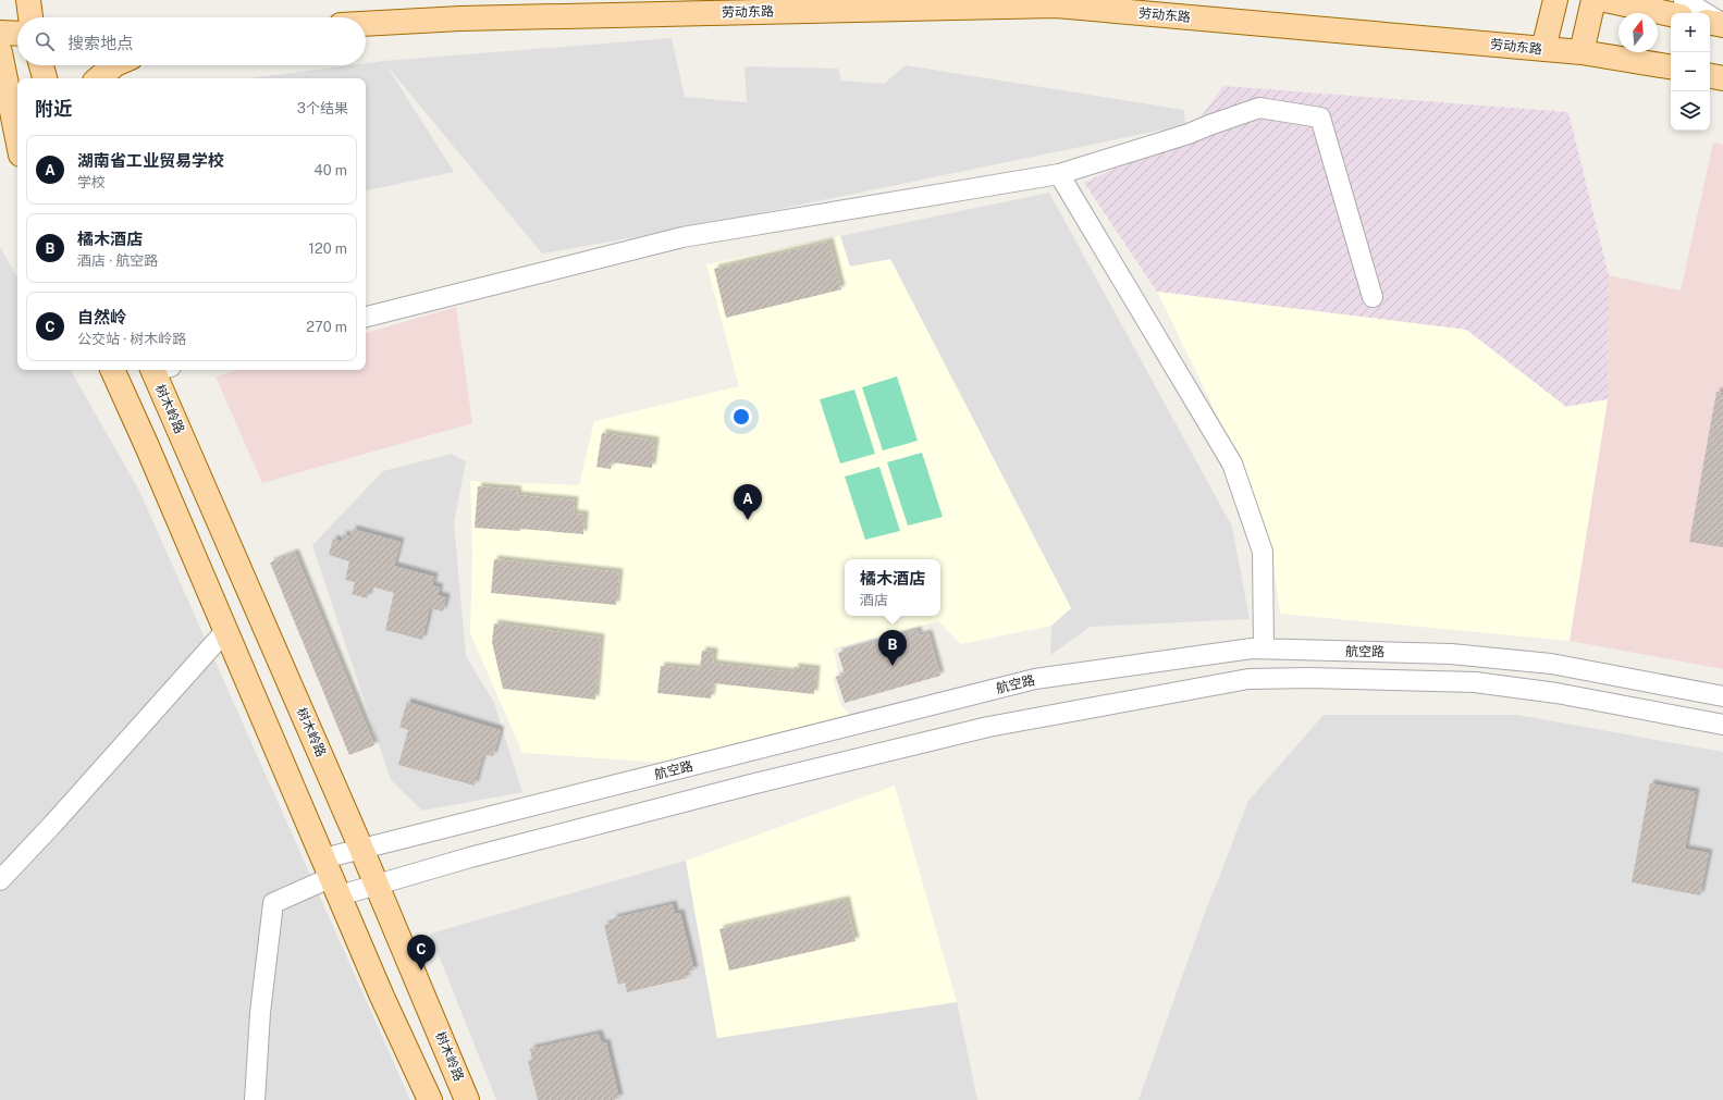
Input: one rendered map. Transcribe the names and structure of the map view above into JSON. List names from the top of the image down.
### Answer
{
  "streets": {
    "main road": ["劳动东路", "树木岭路"],
    "street": ["航空路"]
  },
  "crossings": [
    ["树木岭路", "航空路"]
  ],
  "north": "top",
  "page": {
    "map_buttons": ["+", "−"],
    "search": "搜索地点",
    "heading": ["附近", "3个结果"],
    "list": [
      {
        "mark": "A",
        "name": "湖南省工业贸易学校",
        "note": "学校",
        "value": "40 m"
      },
      {
        "mark": "B",
        "name": "橘木酒店",
        "note": "酒店 · 航空路",
        "value": "120 m"
      },
      {
        "mark": "C",
        "name": "自然岭",
        "note": "公交站 · 树木岭路",
        "value": "270 m"
      }
    ],
    "pins": ["A", "B", "C"],
    "popup": ["橘木酒店", "酒店"]
  }
}
